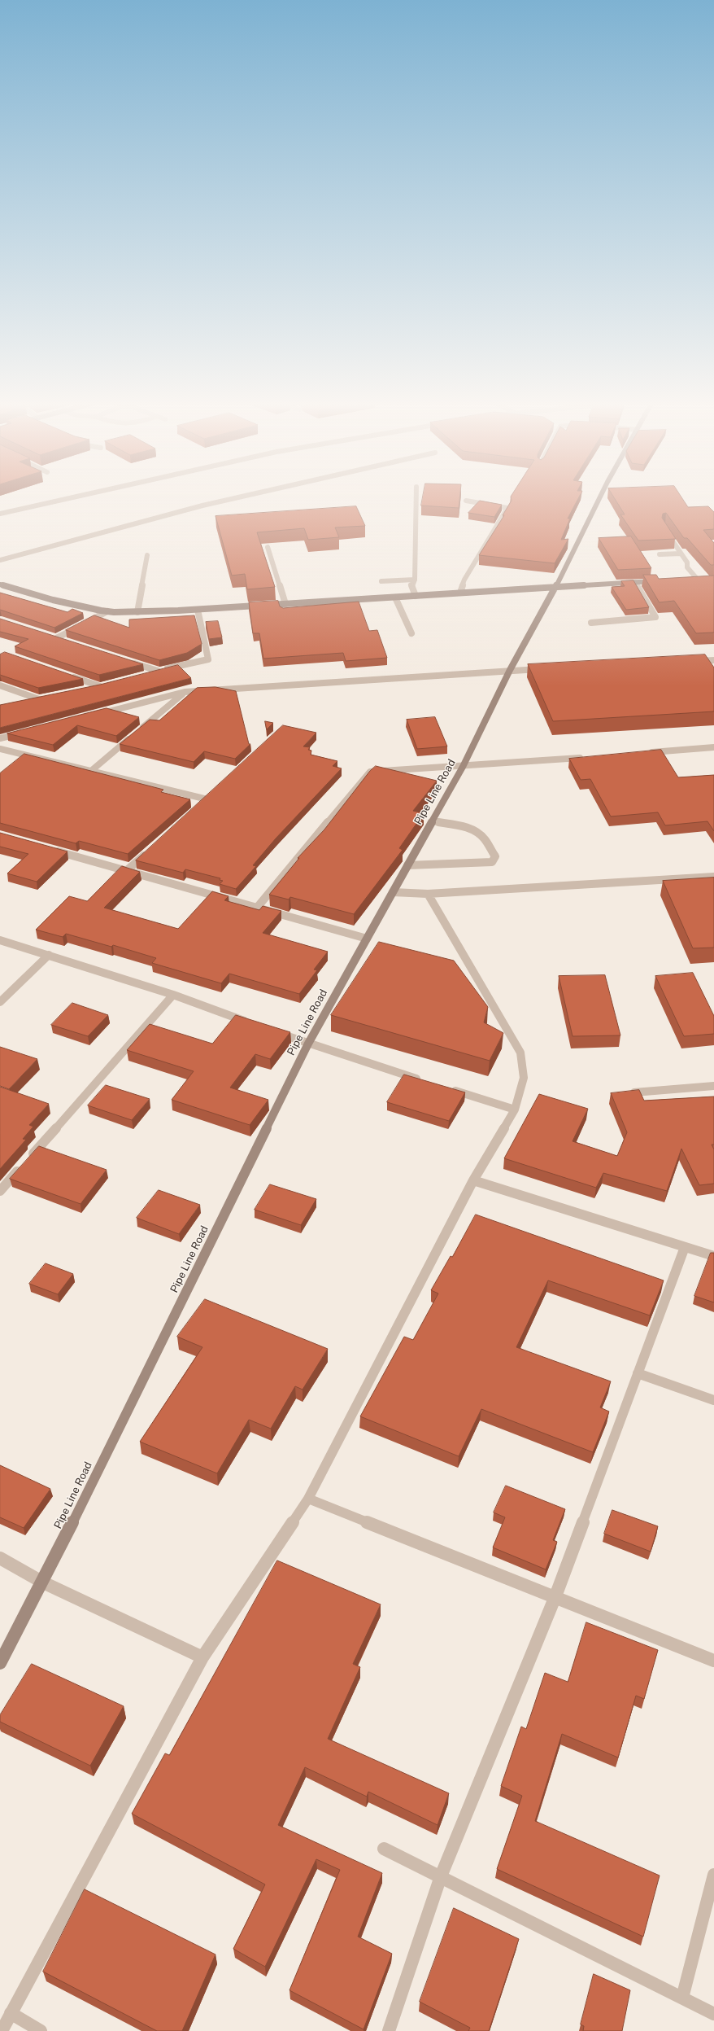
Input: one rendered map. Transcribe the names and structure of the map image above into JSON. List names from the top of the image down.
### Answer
{
  "streets": {
    "street": ["Pipe Line Road"]
  }
}
